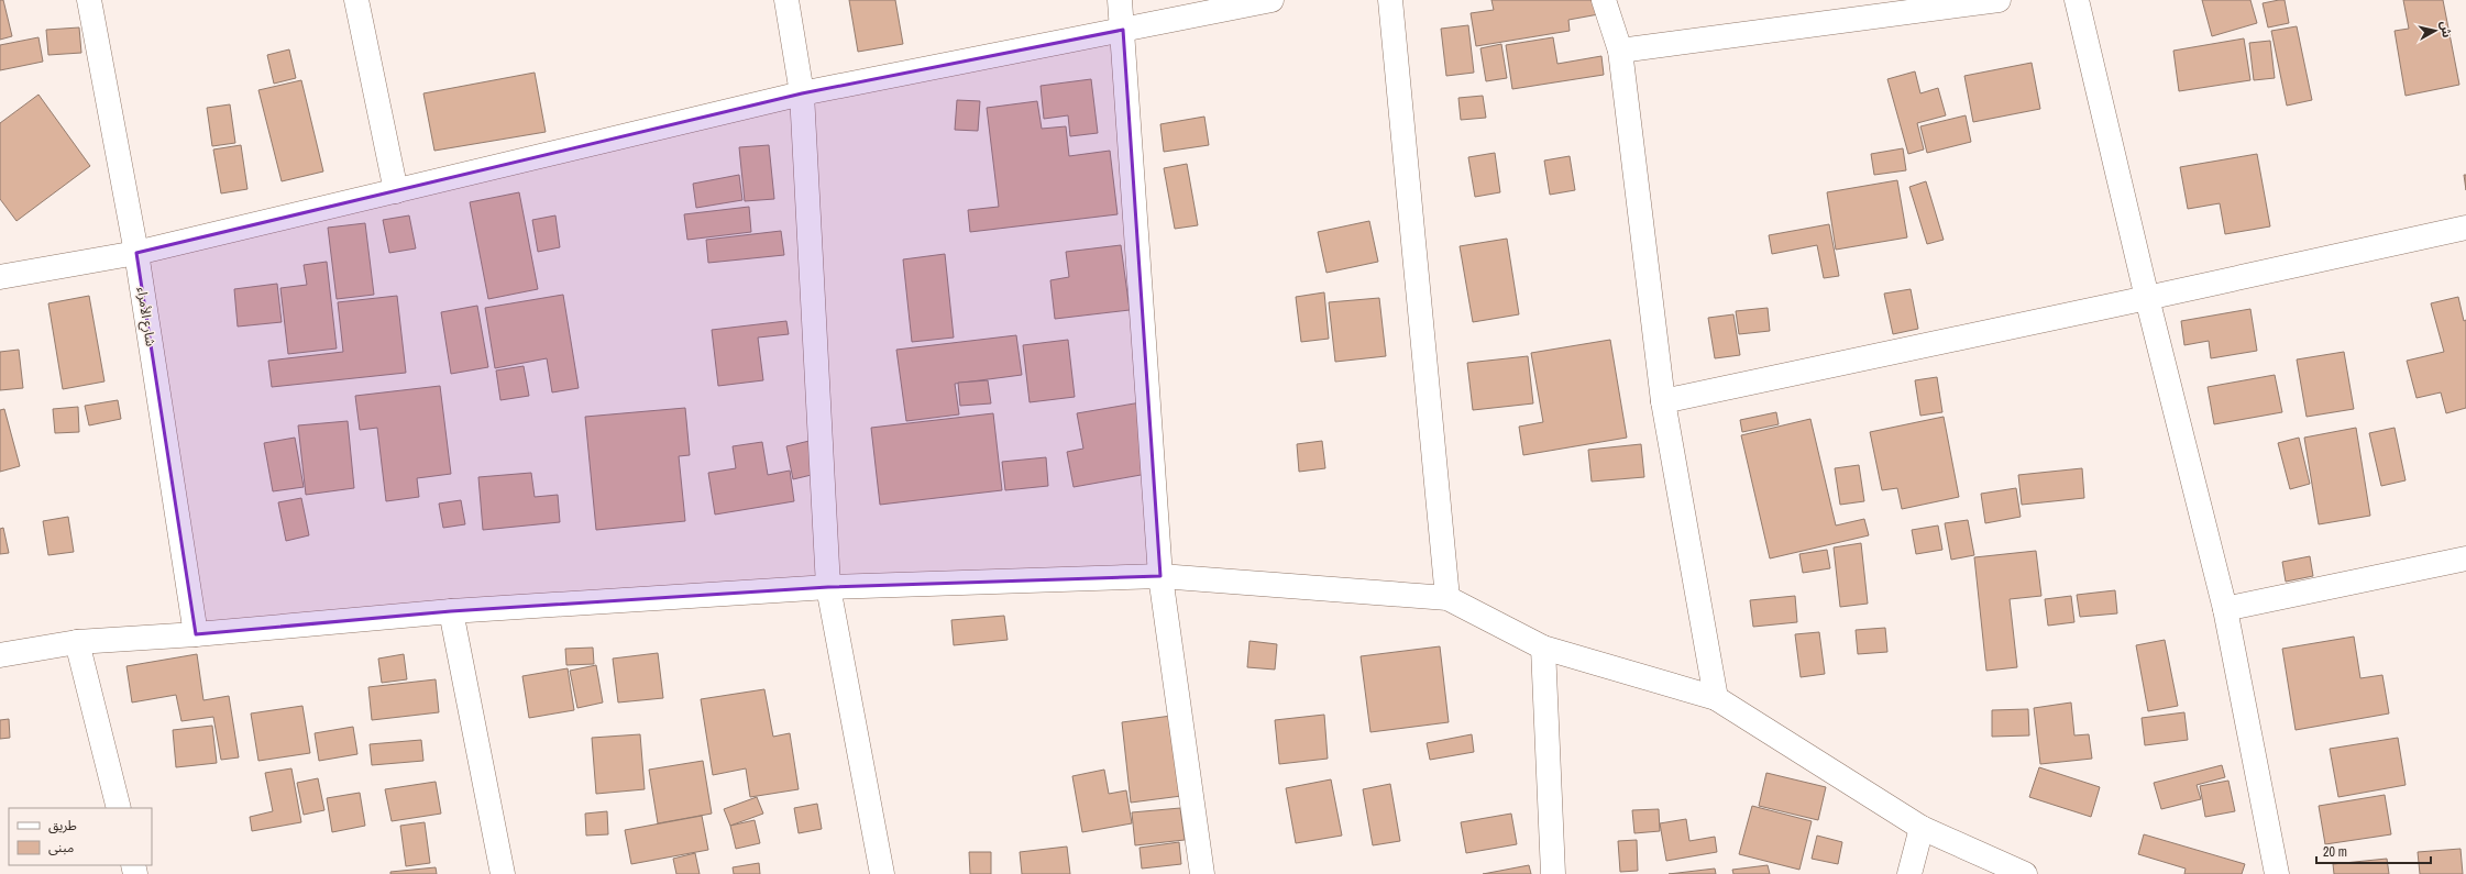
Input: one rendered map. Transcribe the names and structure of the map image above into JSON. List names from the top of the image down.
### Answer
{
  "streets": {
    "street": ["شارع الأمراء"]
  },
  "legend": ["طريق", "مبنى"],
  "scale_bar": "20 m",
  "north": "right"
}
